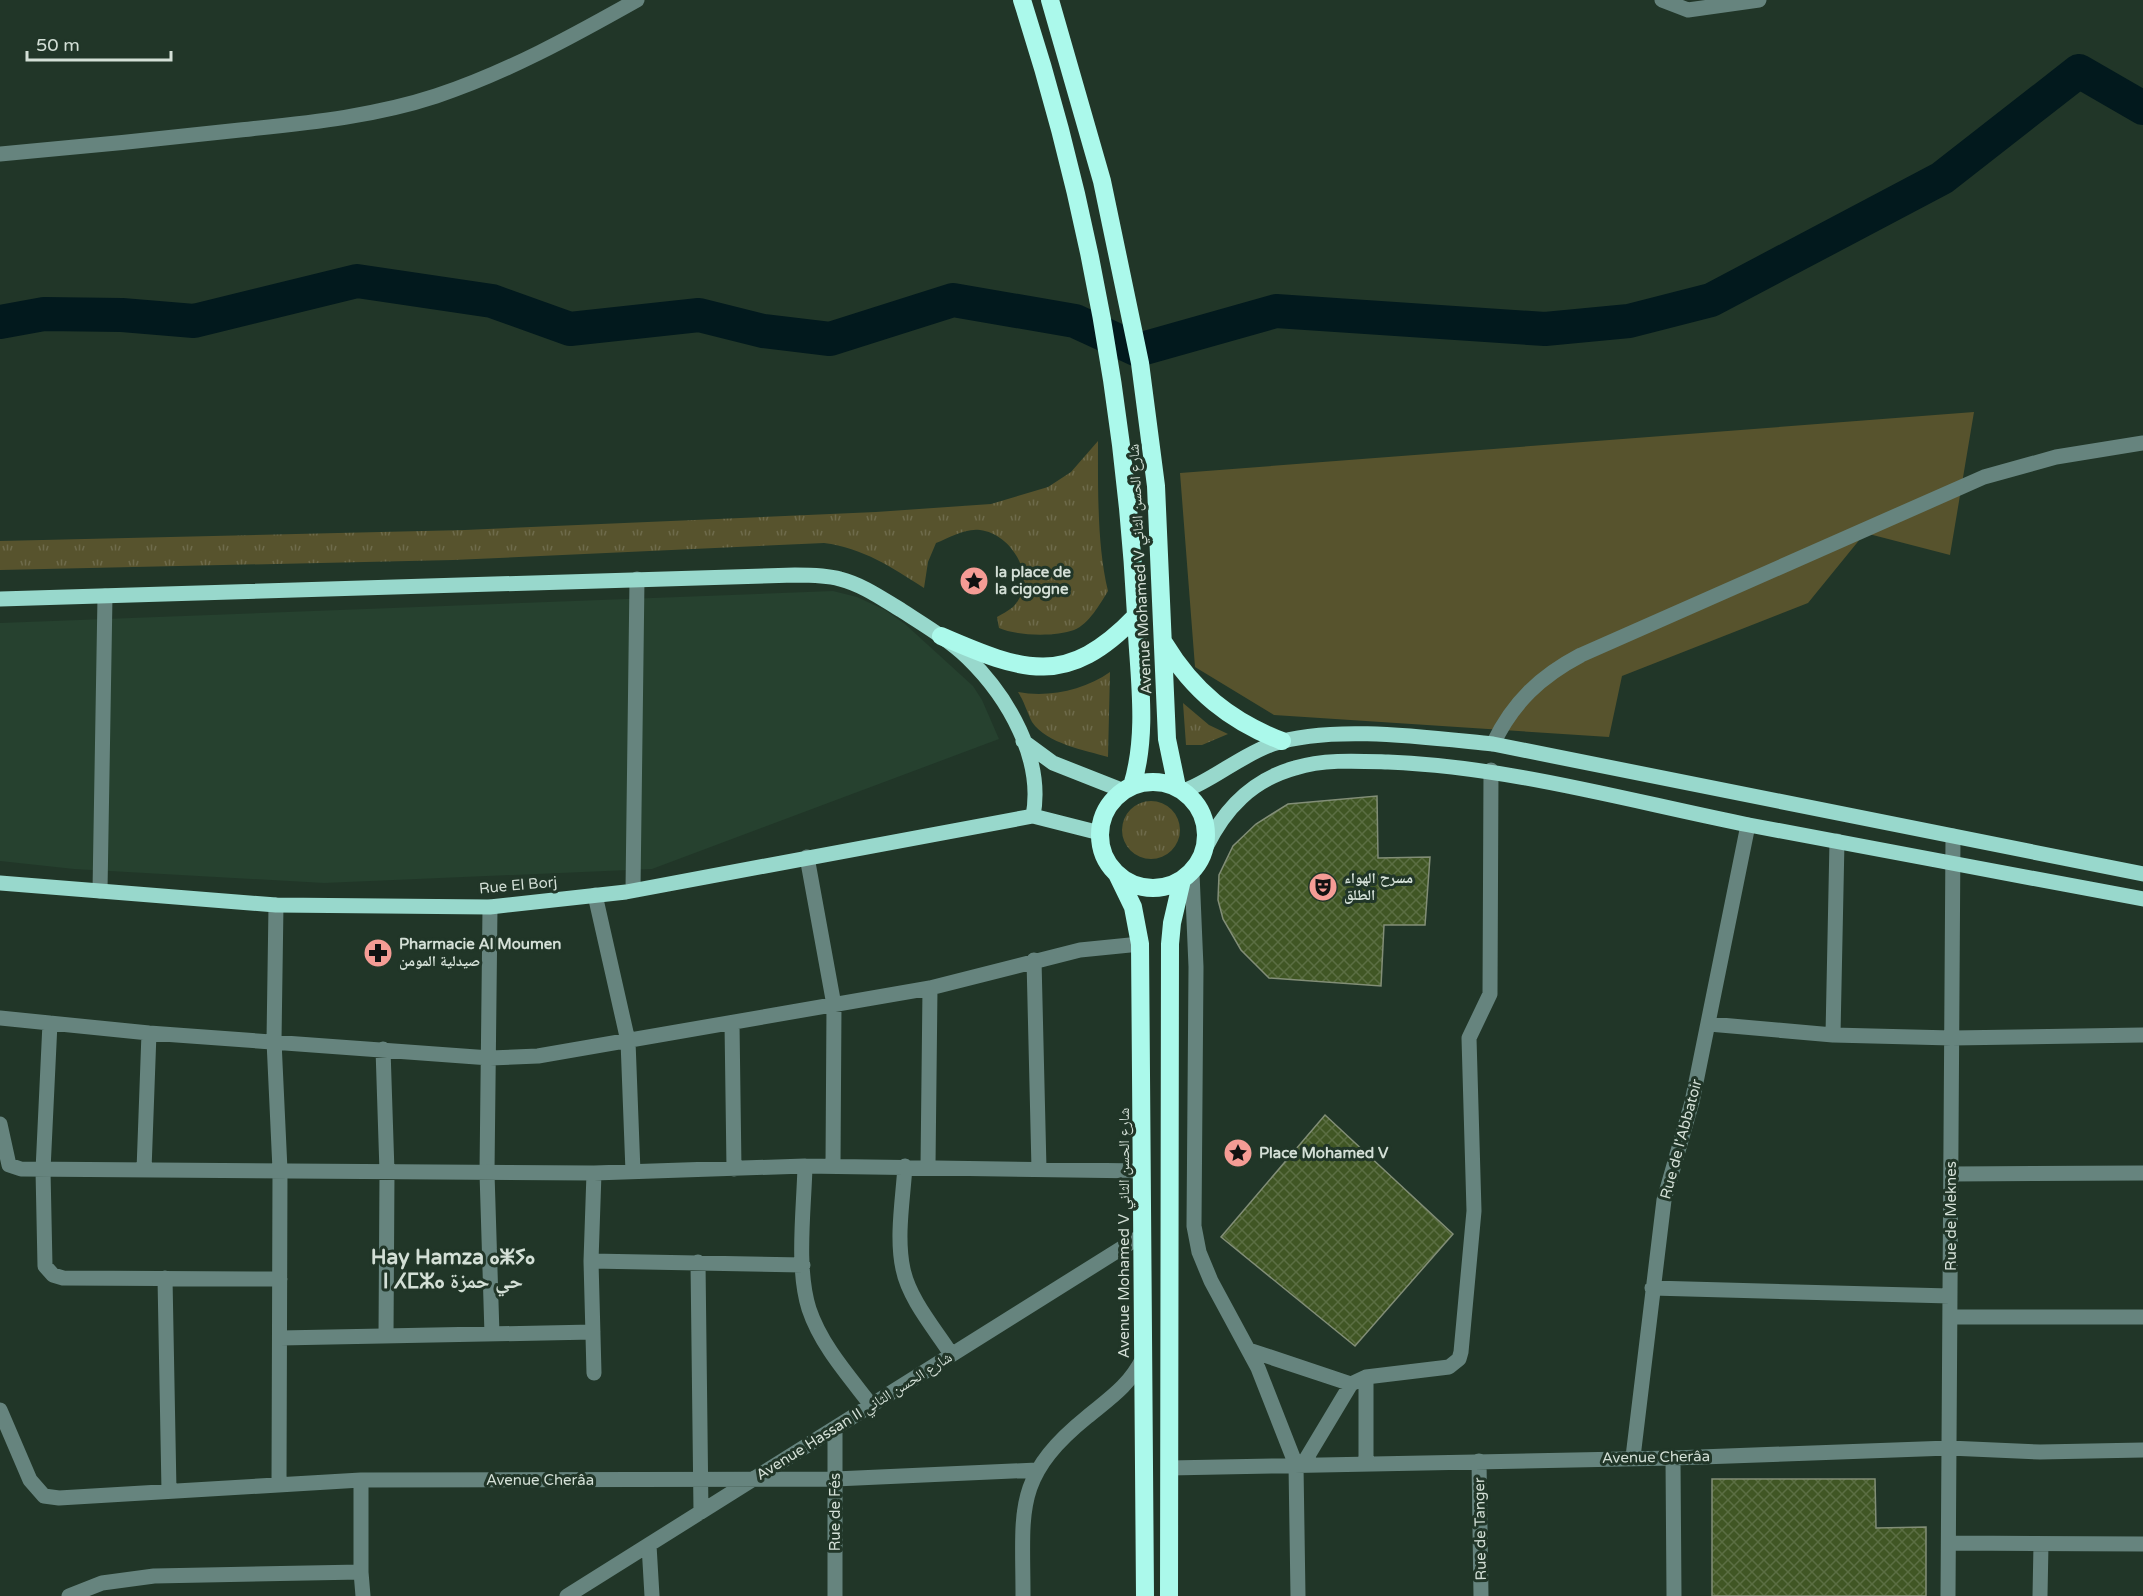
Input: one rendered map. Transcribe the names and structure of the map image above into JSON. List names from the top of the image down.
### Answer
{
  "streets": {
    "highway": ["Avenue Mohamed V شارع الحسن الثاني"],
    "main road": ["Rue El Borj"],
    "street": [
      "Rue de l'Abbatoir",
      "Rue de Meknes",
      "Avenue Hassan II شارع الحسن الثاني",
      "Avenue Cherâa",
      "Rue de Fés",
      "Rue de Tanger"
    ]
  },
  "crossings": [
    ["Avenue Mohamed V شارع الحسن الثاني", "Avenue Hassan II شارع الحسن الثاني"],
    ["Rue de l'Abbatoir", "Avenue Cherâa"],
    ["Rue de Meknes", "Avenue Cherâa"],
    ["Avenue Hassan II شارع الحسن الثاني", "Avenue Cherâa"],
    ["Avenue Hassan II شارع الحسن الثاني", "Rue de Fés"],
    ["Avenue Cherâa", "Rue de Fés"],
    ["Avenue Cherâa", "Rue de Tanger"]
  ],
  "districts": ["Hay Hamza ⴰⵥⵢⴰ ⵏ ⵃⵎⵣⴰ حي حمزة"],
  "places": {
    "place": ["la place de la cigogne", "Place Mohamed V"],
    "theatre": ["مسرح الهواء الطلق"],
    "pharmacy": ["Pharmacie Al Moumen صيدلية المومن"]
  },
  "scale_bar": "50 m"
}
